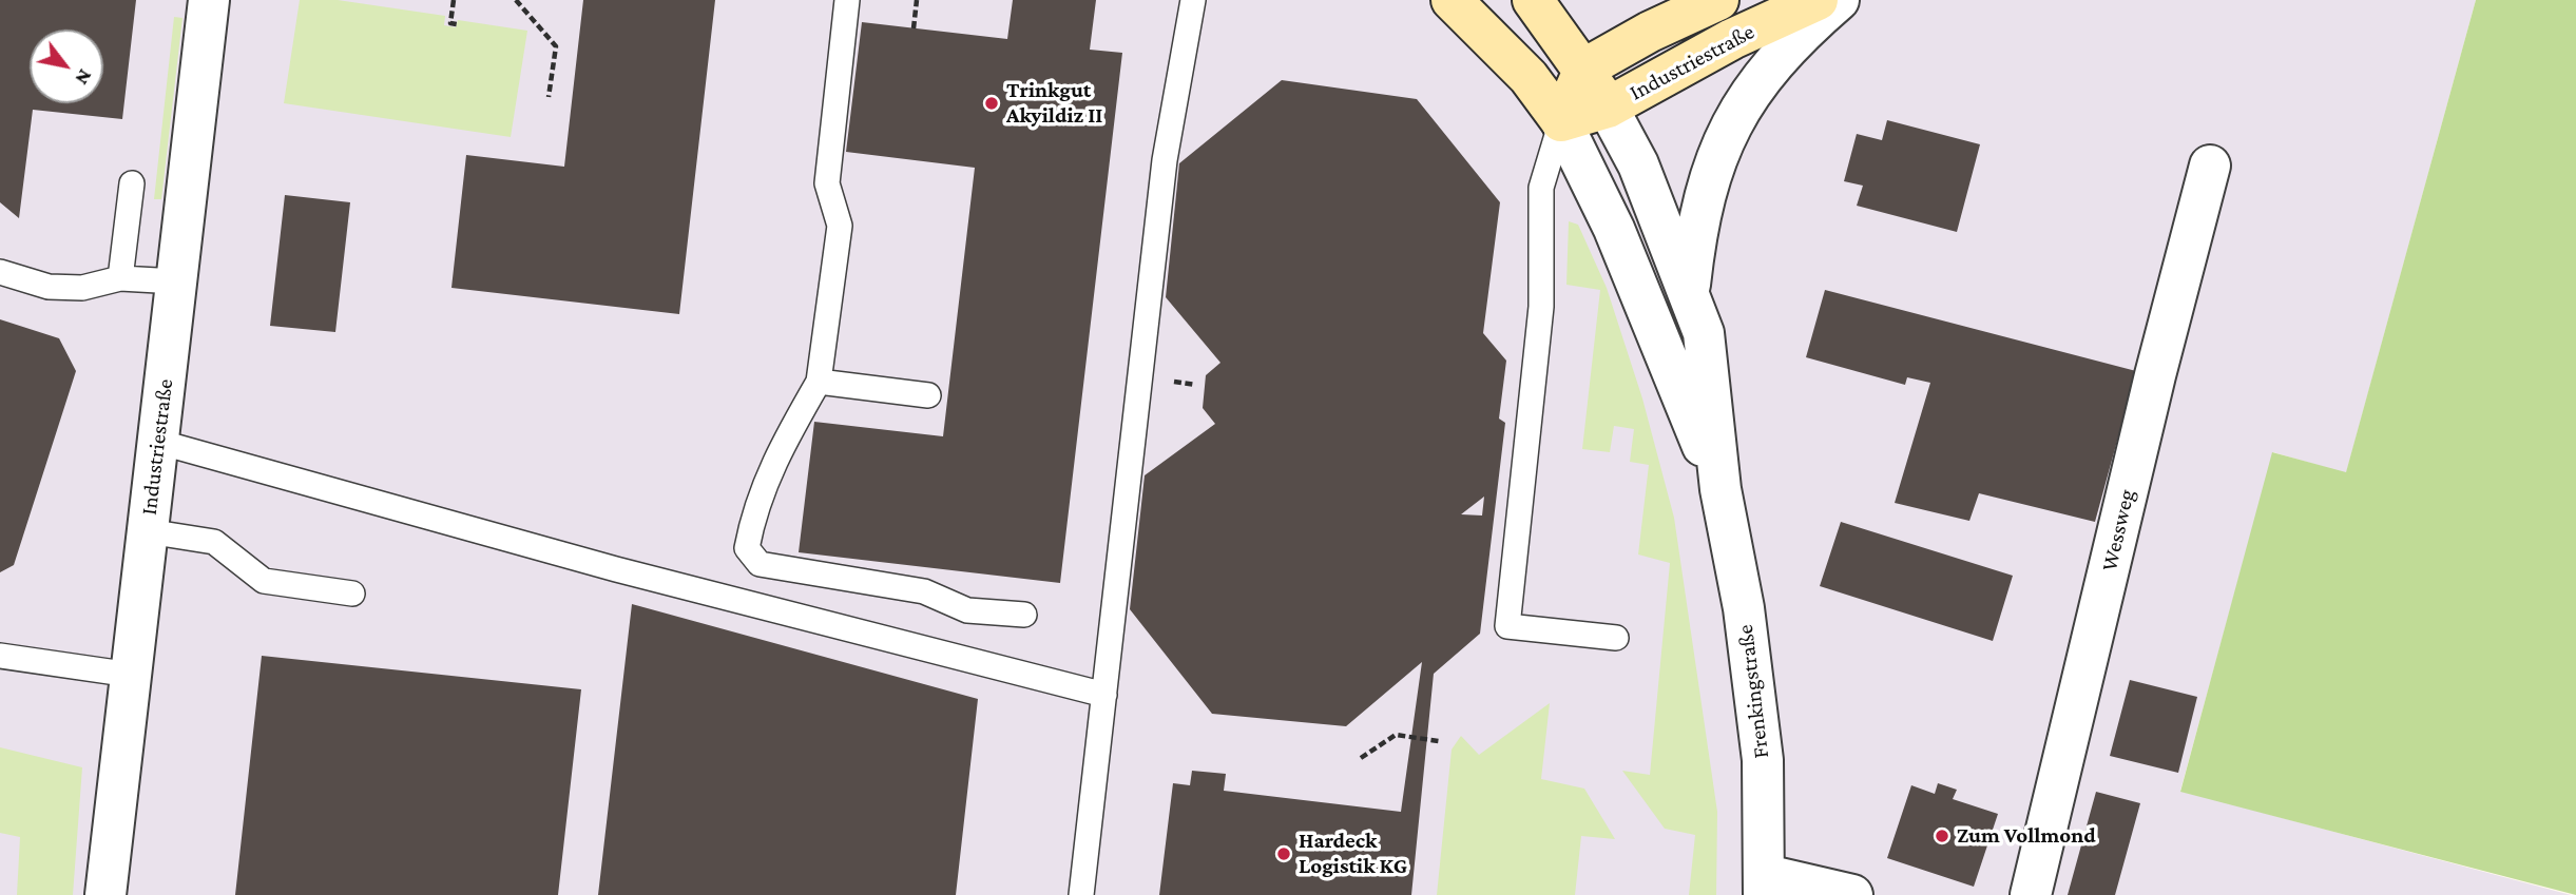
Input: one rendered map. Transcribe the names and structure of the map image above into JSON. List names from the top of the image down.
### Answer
{
  "streets": {
    "street": ["Industriestraße", "Wessweg", "Frenkingstraße"]
  },
  "crossings": [
    ["Industriestraße", "Frenkingstraße"]
  ],
  "places": ["Trinkgut Akyildiz II", "Zum Vollmond", "Hardeck Logistik KG"],
  "north": "bottom right"
}
